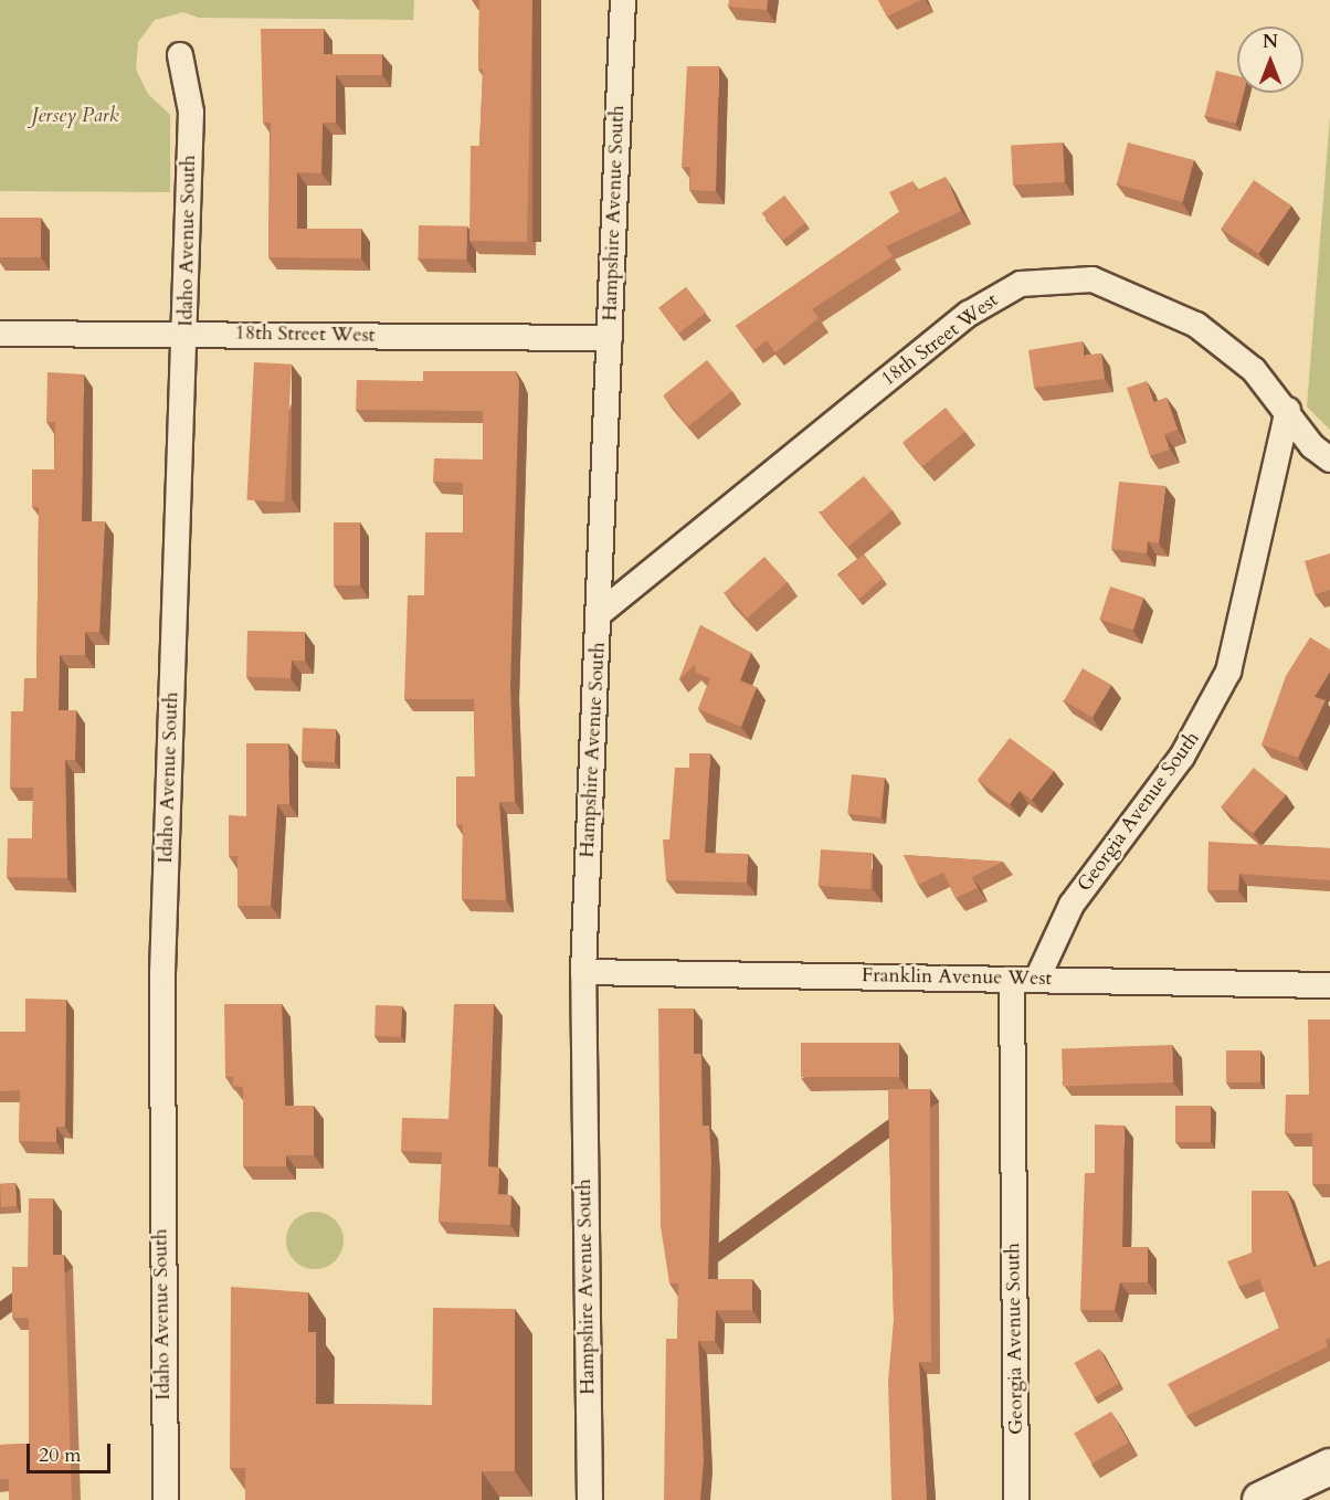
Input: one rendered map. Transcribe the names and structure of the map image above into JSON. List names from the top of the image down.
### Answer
{
  "streets": {
    "street": [
      "Hampshire Avenue South",
      "Idaho Avenue South",
      "18th Street West",
      "Georgia Avenue South",
      "Franklin Avenue West"
    ]
  },
  "crossings": [
    ["Hampshire Avenue South", "18th Street West"],
    ["Hampshire Avenue South", "Franklin Avenue West"],
    ["Idaho Avenue South", "18th Street West"],
    ["18th Street West", "Georgia Avenue South"],
    ["Georgia Avenue South", "Franklin Avenue West"]
  ],
  "parks": ["Jersey Park"],
  "scale_bar": "20 m",
  "north": "top"
}
